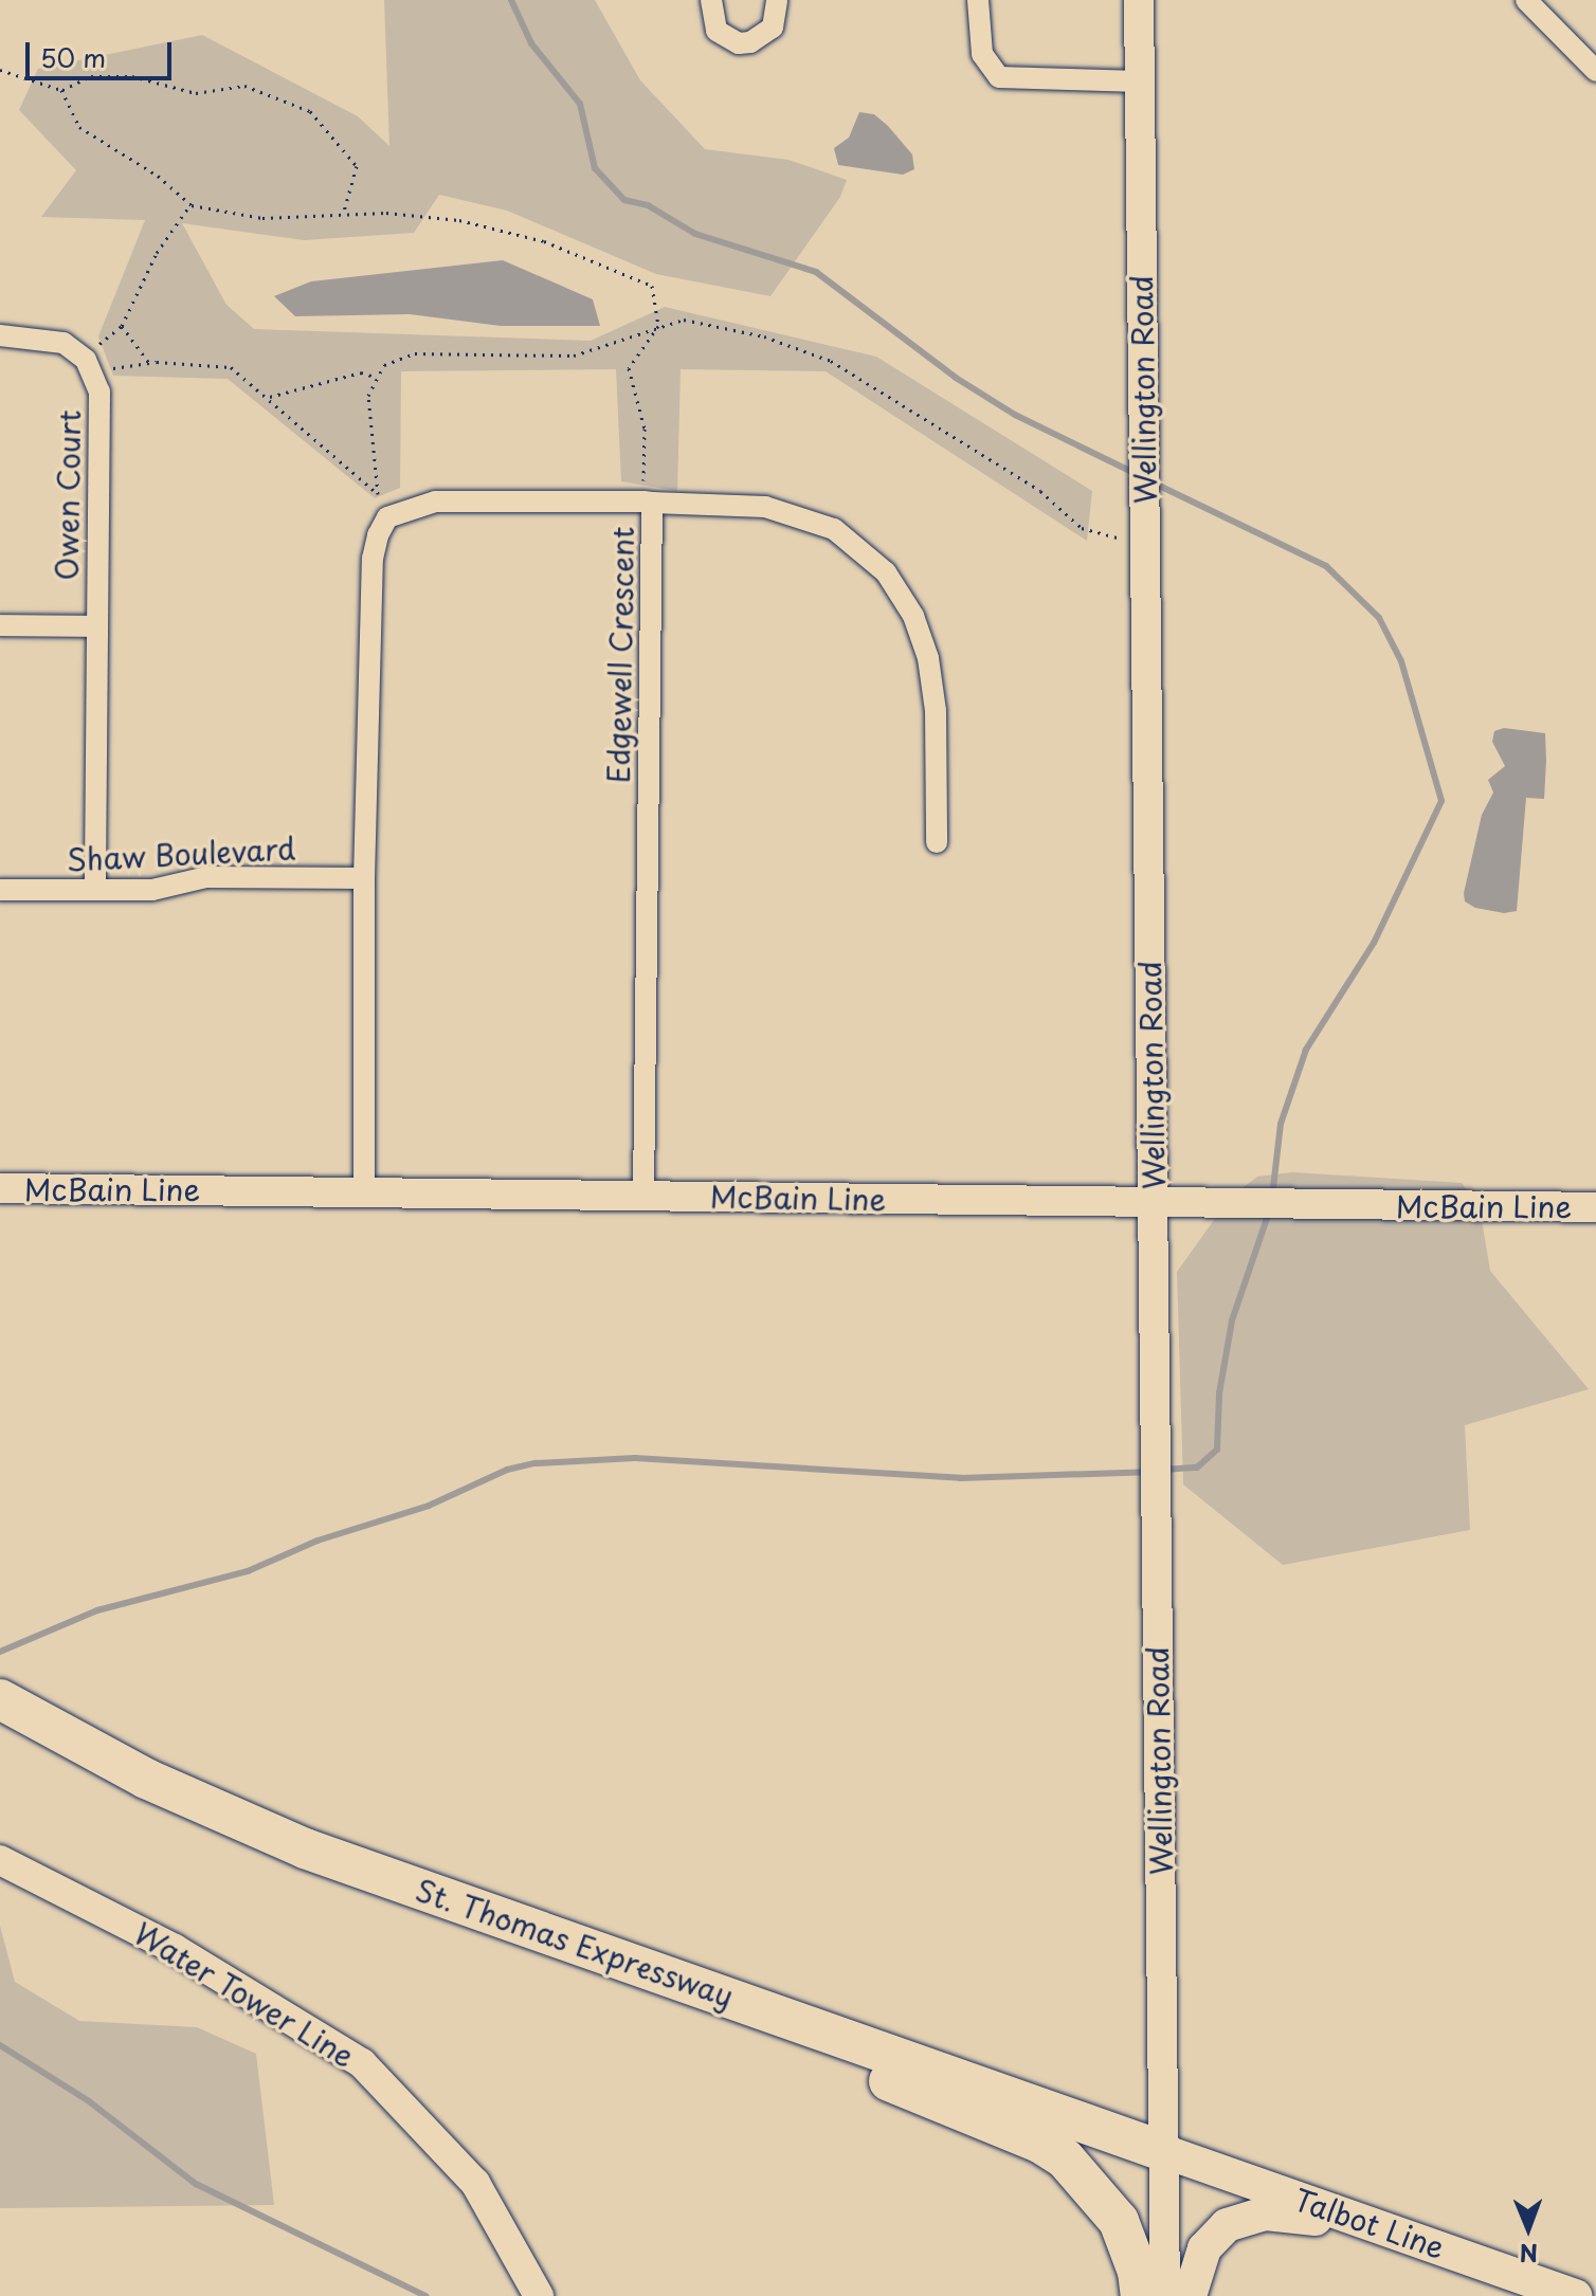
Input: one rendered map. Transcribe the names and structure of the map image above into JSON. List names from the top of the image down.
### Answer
{
  "streets": {
    "highway": ["St. Thomas Expressway"],
    "main road": ["Talbot Line"],
    "street": [
      "Wellington Road",
      "Owen Court",
      "Edgewell Crescent",
      "Shaw Boulevard",
      "McBain Line",
      "Water Tower Line"
    ]
  },
  "crossings": [
    ["Wellington Road", "McBain Line"],
    ["Wellington Road", "St. Thomas Expressway"],
    ["Wellington Road", "Talbot Line"],
    ["Owen Court", "Shaw Boulevard"],
    ["Edgewell Crescent", "McBain Line"],
    ["St. Thomas Expressway", "Talbot Line"]
  ],
  "scale_bar": "50 m",
  "north": "bottom"
}
